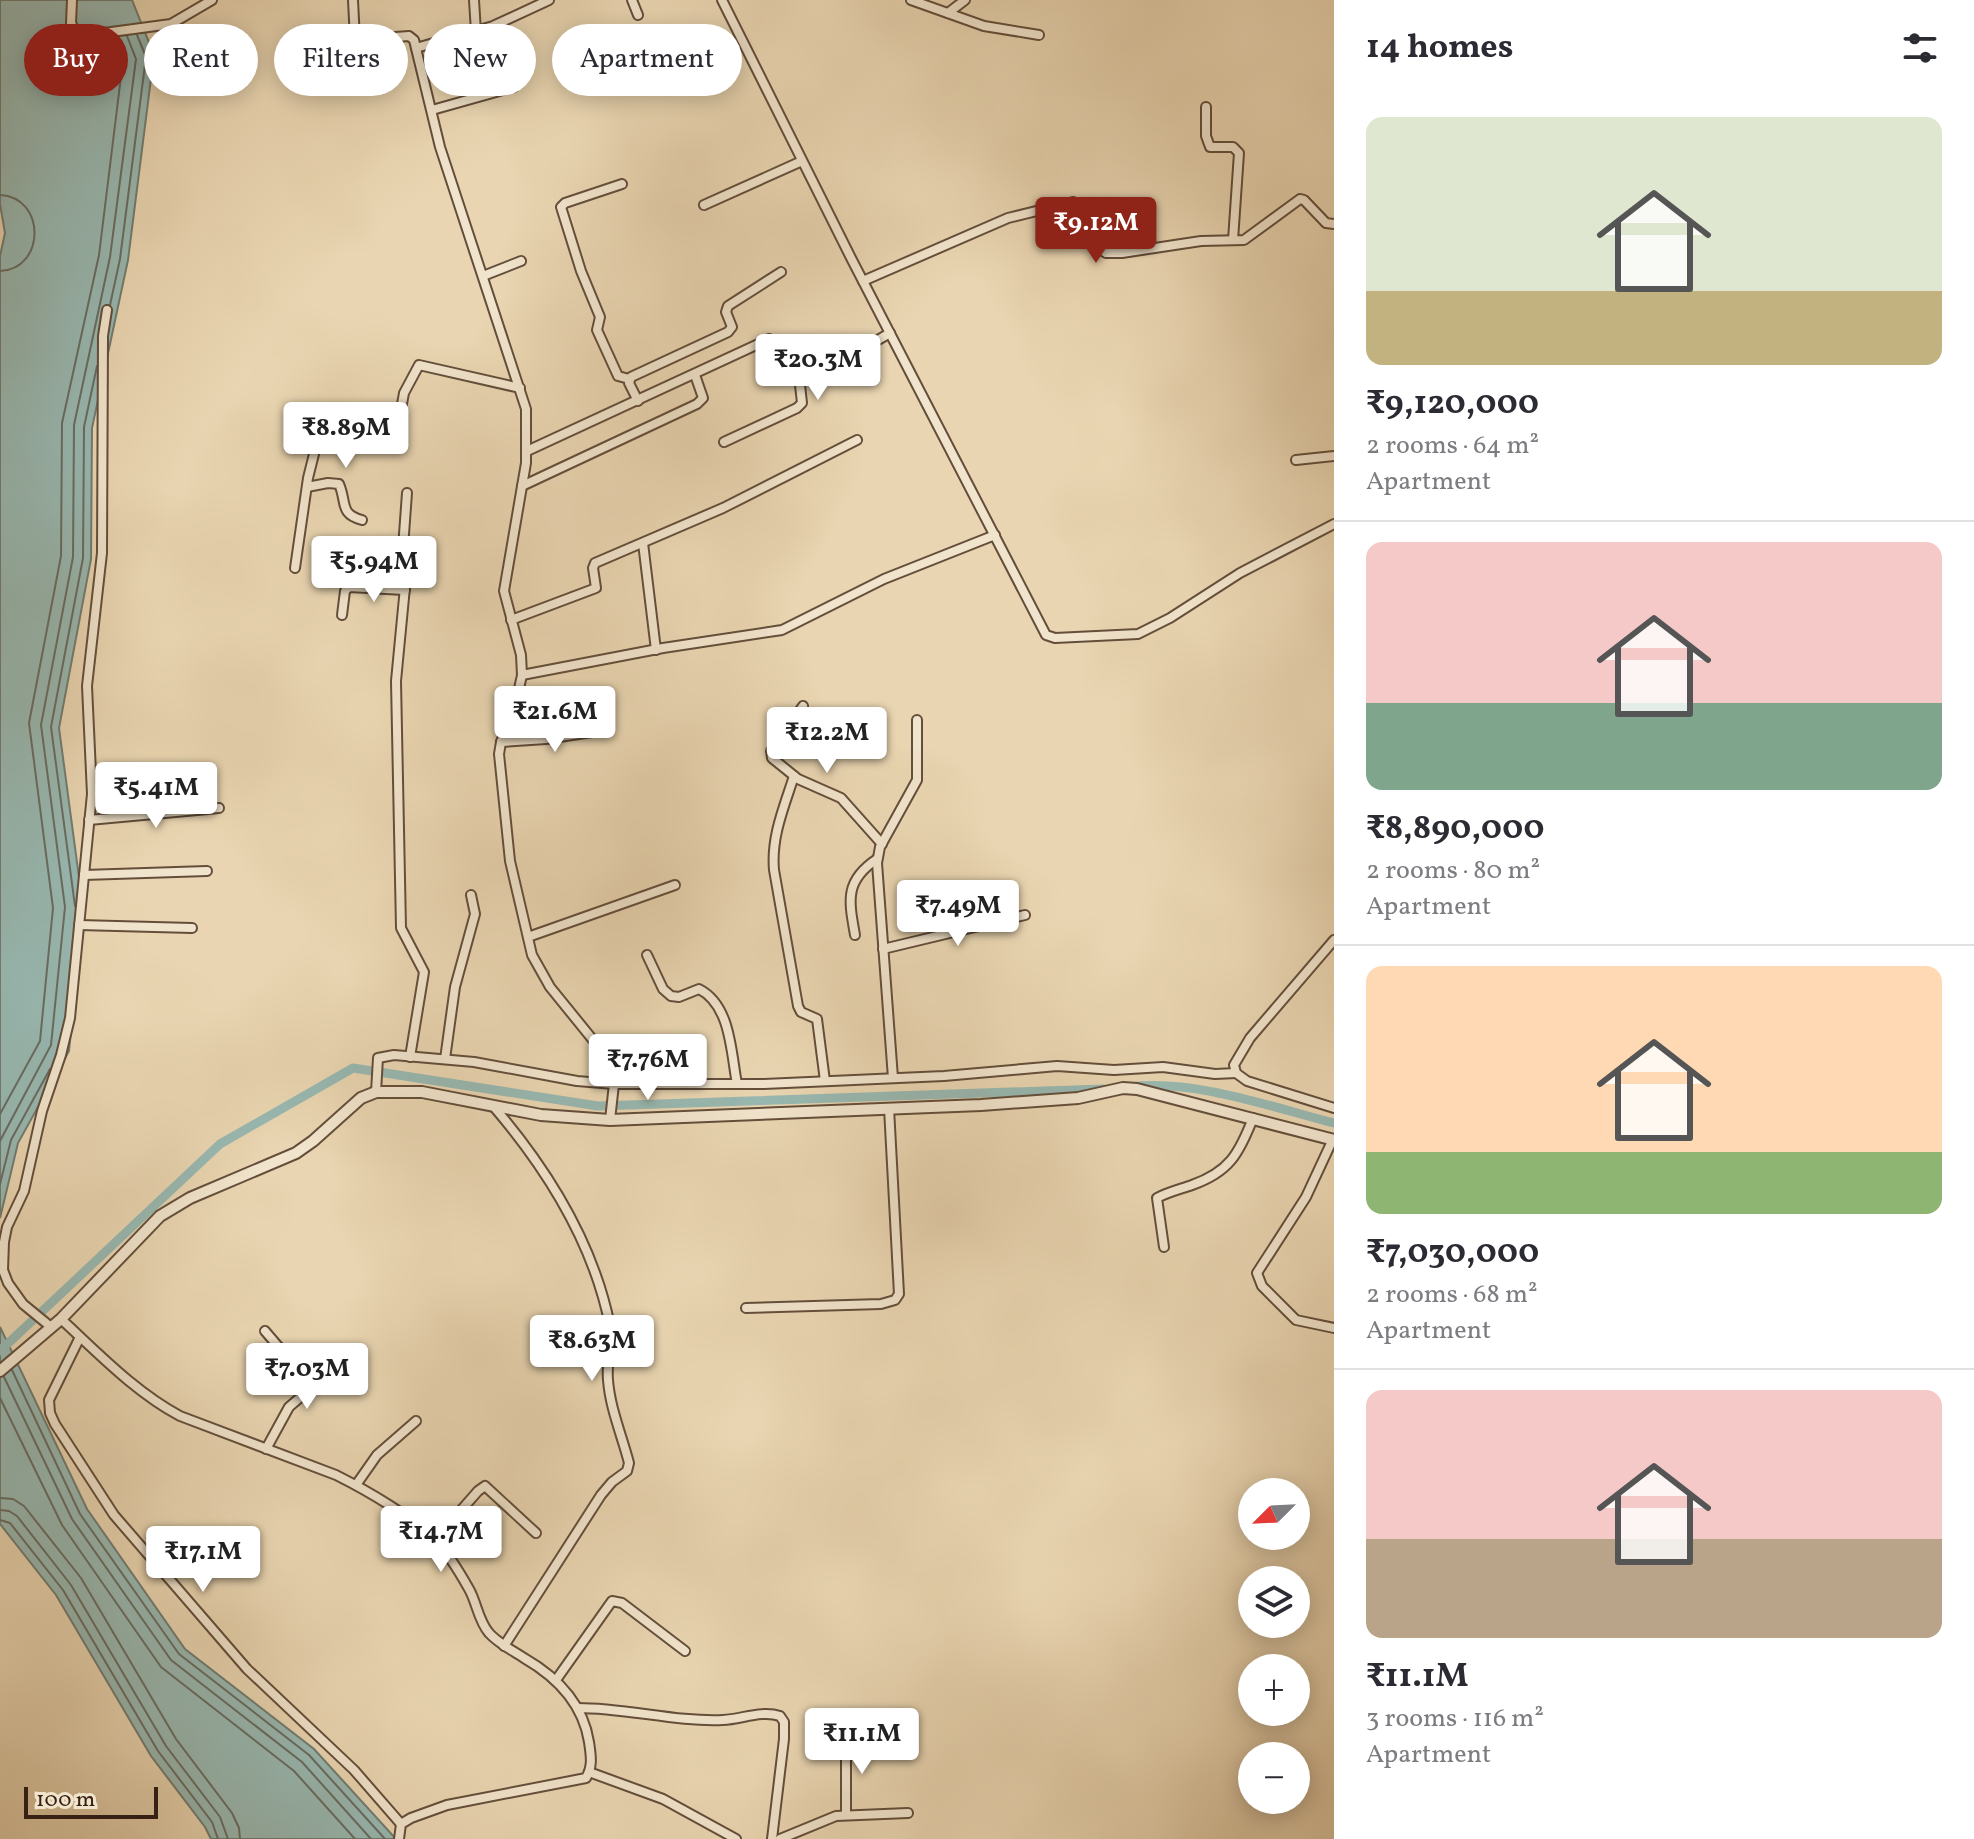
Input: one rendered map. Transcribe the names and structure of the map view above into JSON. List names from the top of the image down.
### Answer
{
  "scale_bar": "100 m",
  "north": "bottom left",
  "page": {
    "heading": "14 homes",
    "chip": [
      "Buy",
      "Rent",
      "Filters",
      "New",
      "Apartment"
    ],
    "list": [
      {
        "name": "₹9,120,000",
        "note": "2 rooms · 64 m² · Apartment"
      },
      {
        "name": "₹8,890,000",
        "note": "2 rooms · 80 m² · Apartment"
      },
      {
        "name": "₹7,030,000",
        "note": "2 rooms · 68 m² · Apartment"
      },
      {
        "name": "₹11.1M",
        "note": "3 rooms · 116 m² · Apartment"
      }
    ],
    "price": [
      "₹9.12M",
      "₹20.3M",
      "₹8.89M",
      "₹5.94M",
      "₹21.6M",
      "₹12.2M",
      "₹5.41M",
      "₹7.49M",
      "₹7.76M",
      "₹8.63M",
      "₹7.03M",
      "₹14.7M",
      "₹17.1M",
      "₹11.1M"
    ],
    "map_buttons": ["+", "−"],
    "scale": "100 m"
  }
}
